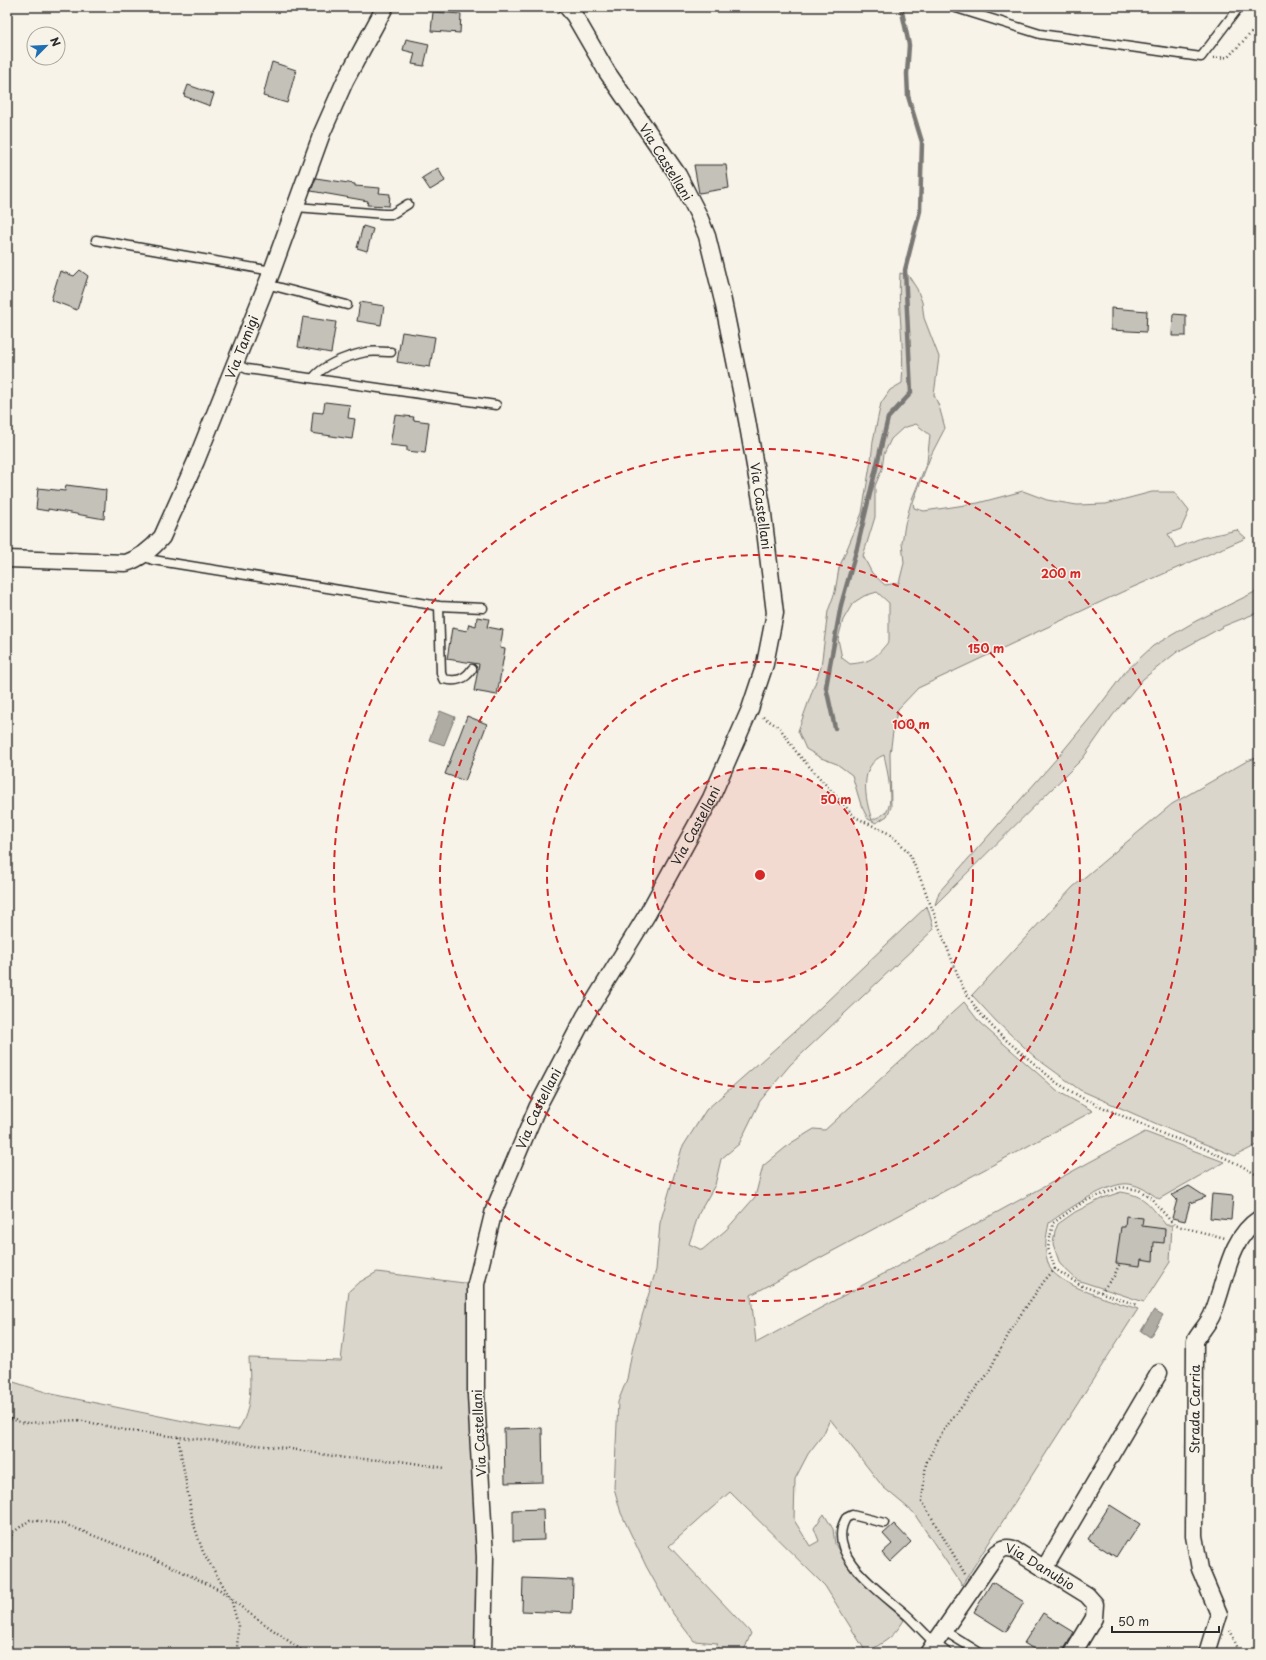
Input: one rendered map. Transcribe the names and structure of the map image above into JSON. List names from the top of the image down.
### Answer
{
  "streets": {
    "street": [
      "Via Castellani",
      "Via Tamigi",
      "Strada Carria",
      "Via Danubio"
    ]
  },
  "scale_bar": "50 m",
  "north": "top right",
  "rings": [
    "200 m",
    "150 m",
    "100 m",
    "50 m"
  ]
}
